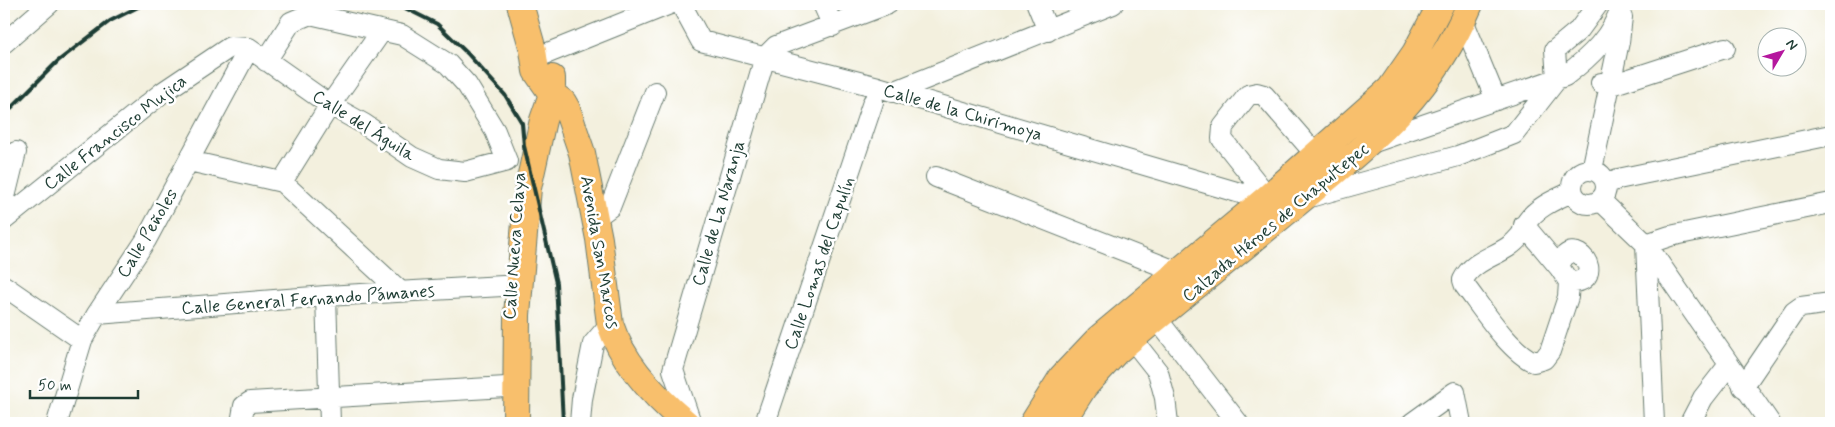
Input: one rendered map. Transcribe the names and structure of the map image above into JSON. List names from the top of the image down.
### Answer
{
  "streets": {
    "main road": ["Calzada Héroes de Chapultepec", "Calle Nueva Celaya", "Avenida San Marcos"],
    "street": [
      "Calle de la Chirimoya",
      "Calle del Águila",
      "Calle Francisco Mujica",
      "Calle de La Naranja",
      "Calle Peñoles",
      "Calle Lomas del Capulín",
      "Calle General Fernando Pámanes"
    ]
  },
  "crossings": [
    ["Calle de la Chirimoya", "Calle de La Naranja"],
    ["Calle de la Chirimoya", "Calzada Héroes de Chapultepec"],
    ["Calle del Águila", "Calle Francisco Mujica"],
    ["Calle del Águila", "Calle Peñoles"],
    ["Calle Francisco Mujica", "Calle Peñoles"],
    ["Calle Peñoles", "Calle General Fernando Pámanes"],
    ["Calle Nueva Celaya", "Avenida San Marcos"],
    ["Calle Nueva Celaya", "Calle General Fernando Pámanes"]
  ],
  "scale_bar": "50 m",
  "north": "top right"
}
